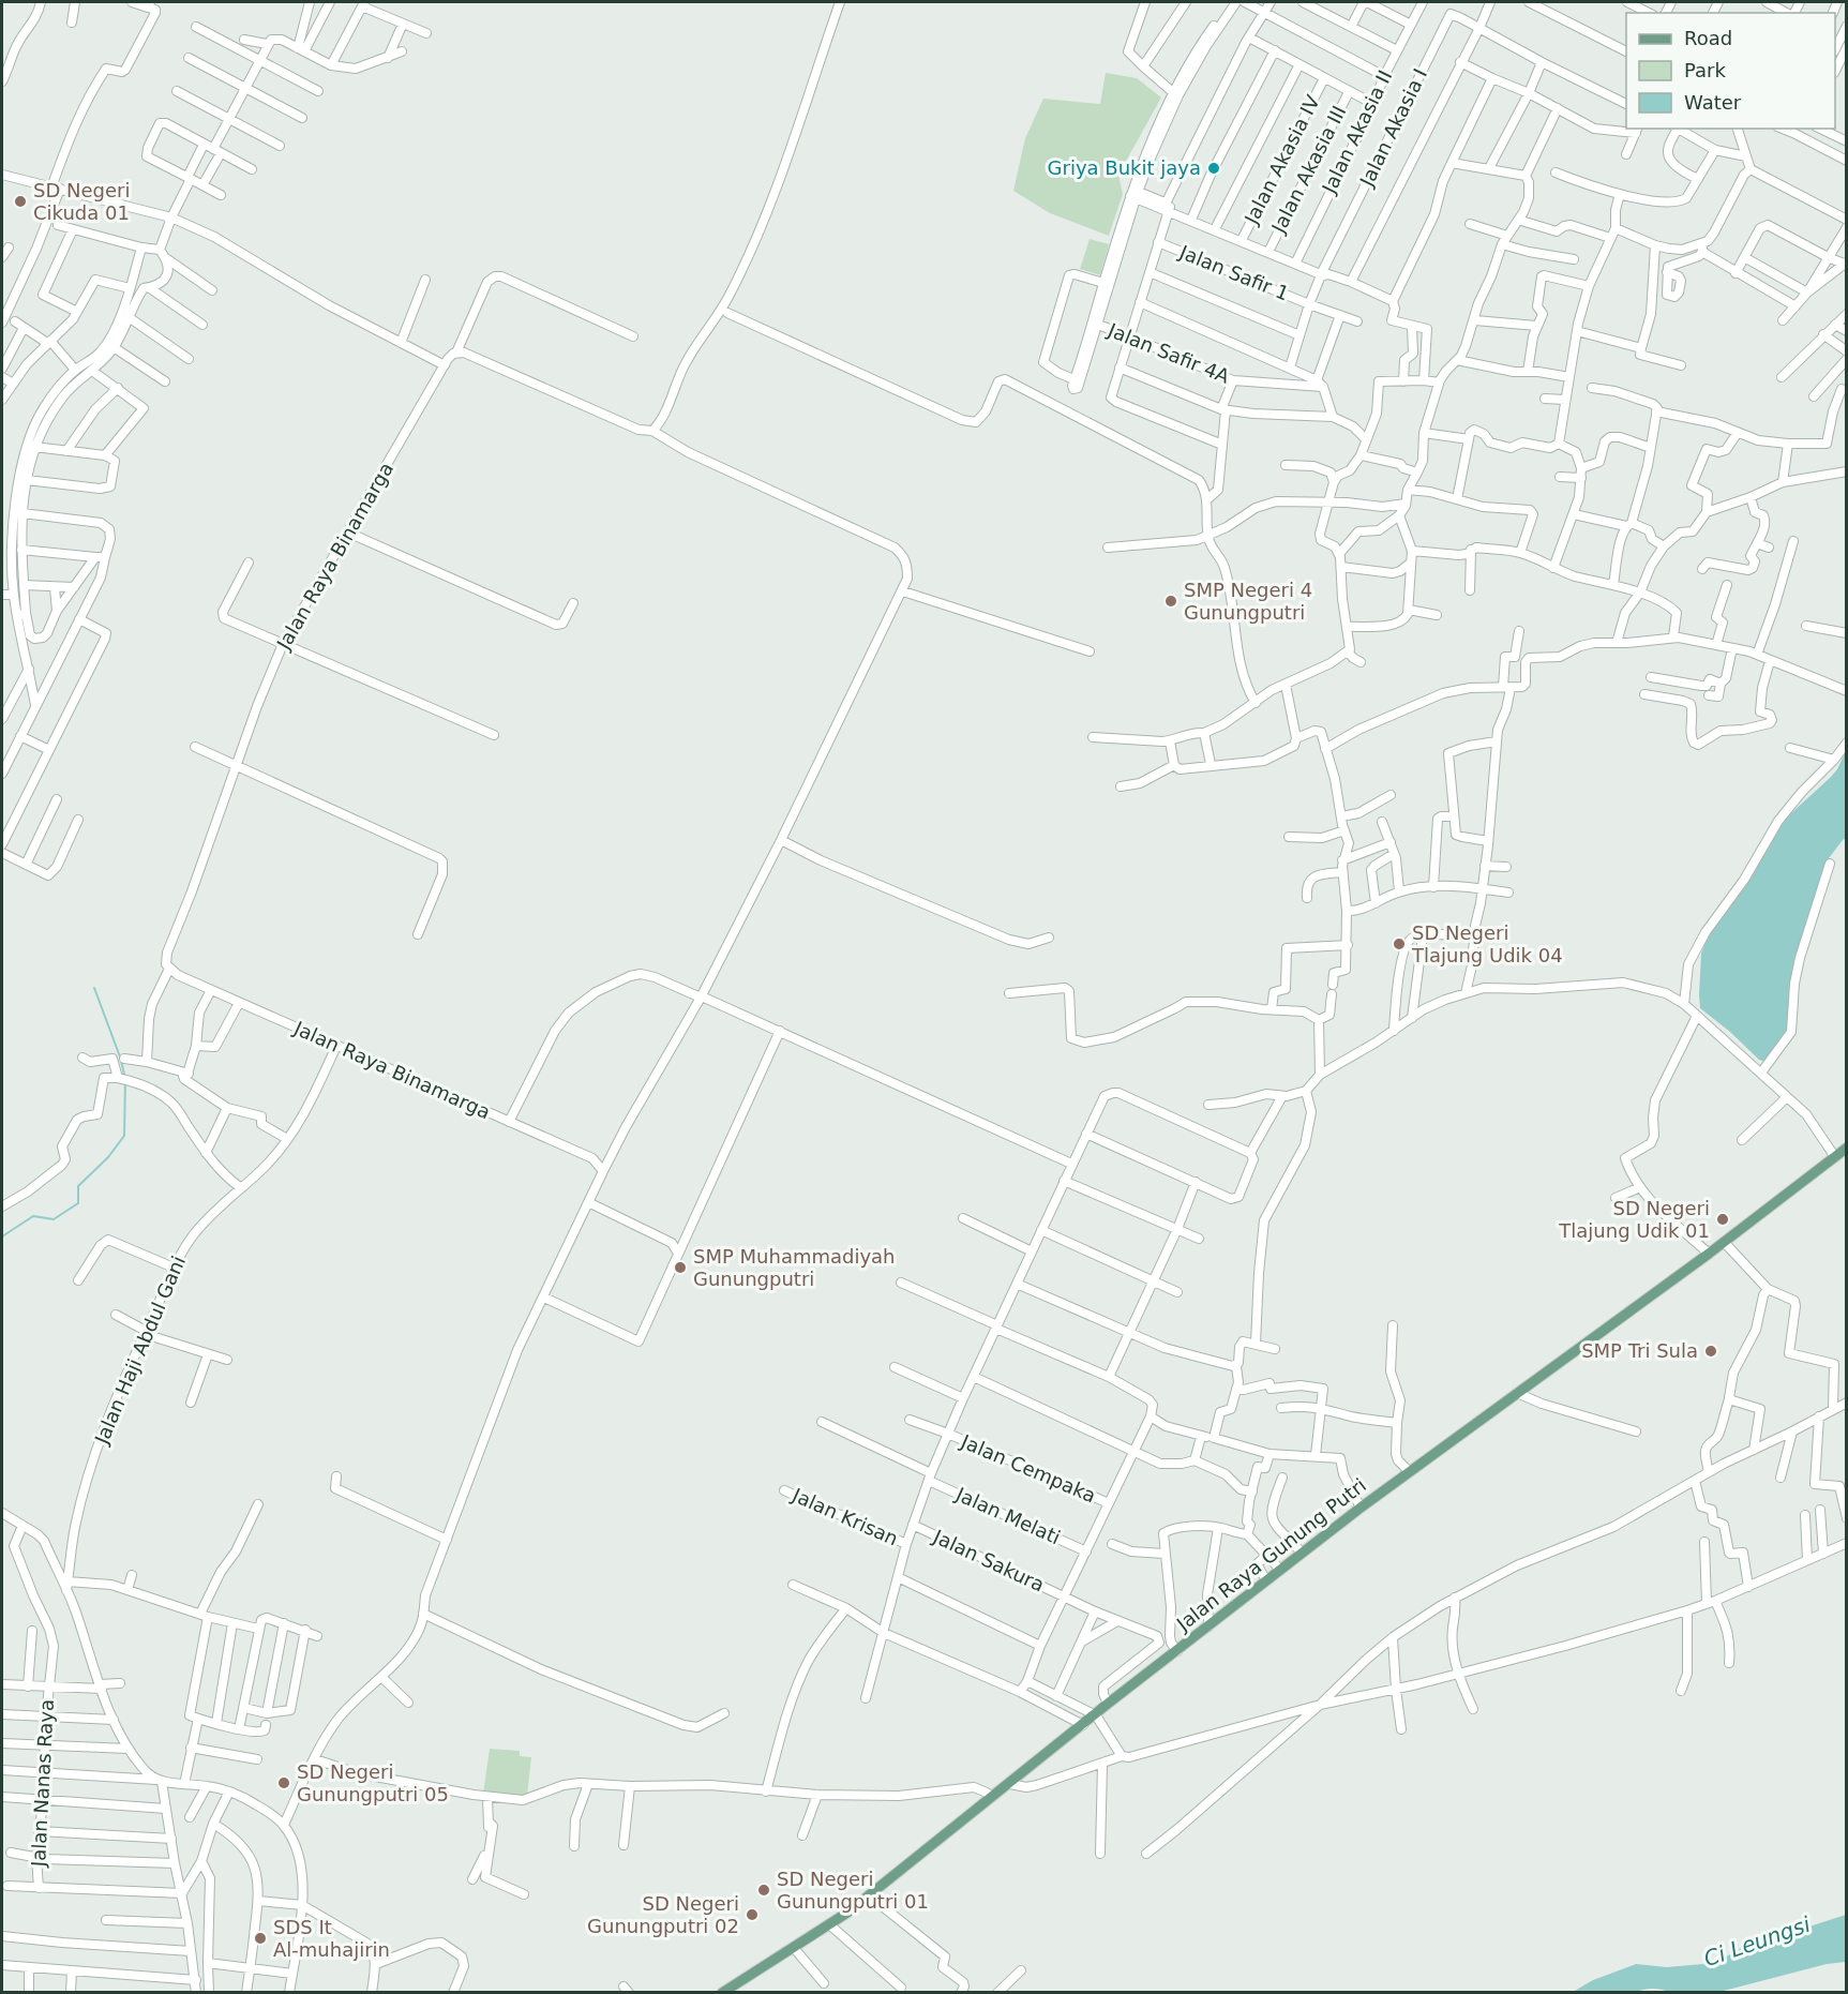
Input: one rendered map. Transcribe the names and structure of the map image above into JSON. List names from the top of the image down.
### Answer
{
  "streets": {
    "main road": ["Jalan Raya Gunung Putri"],
    "street": [
      "Jalan Akasia I",
      "Jalan Akasia II",
      "Jalan Akasia IV",
      "Jalan Akasia III",
      "Jalan Safir 1",
      "Jalan Safir 4A",
      "Jalan Raya Binamarga",
      "Jalan Haji Abdul Gani",
      "Jalan Cempaka",
      "Jalan Melati",
      "Jalan Krisan",
      "Jalan Sakura",
      "Jalan Nanas Raya"
    ]
  },
  "crossings": [
    ["Jalan Raya Binamarga", "Jalan Haji Abdul Gani"]
  ],
  "water": ["Ci Leungsi"],
  "places": [
    "Griya Bukit jaya",
    "SD Negeri Cikuda 01",
    "SMP Negeri 4 Gunungputri",
    "SD Negeri Tlajung Udik 04",
    "SD Negeri Tlajung Udik 01",
    "SMP Muhammadiyah Gunungputri",
    "SMP Tri Sula",
    "SD Negeri Gunungputri 05",
    "SD Negeri Gunungputri 01",
    "SD Negeri Gunungputri 02",
    "SDS It Al-muhajirin"
  ],
  "legend": ["Road", "Park", "Water"]
}
